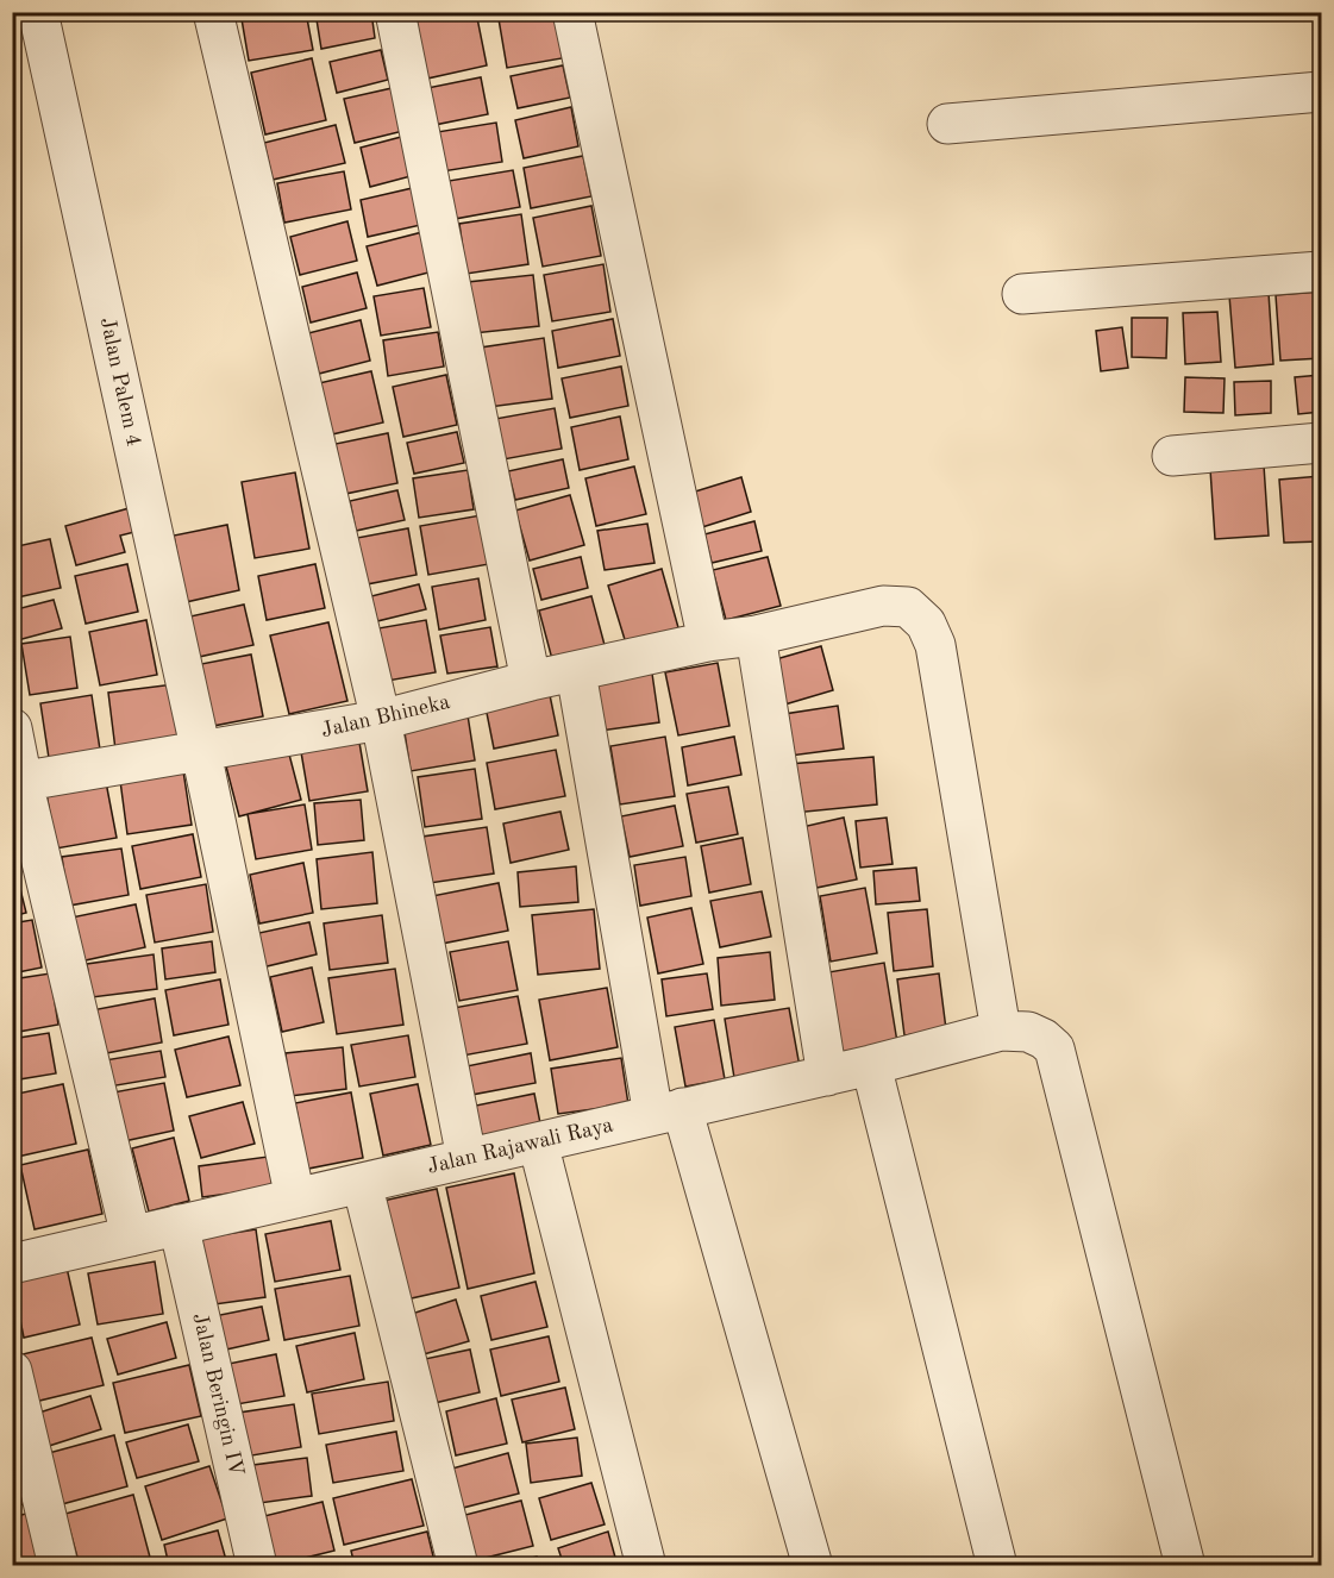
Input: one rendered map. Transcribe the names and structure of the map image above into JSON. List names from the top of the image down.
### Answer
{
  "streets": {
    "street": [
      "Jalan Palem 4",
      "Jalan Bhineka",
      "Jalan Rajawali Raya",
      "Jalan Beringin IV"
    ]
  },
  "crossings": [
    ["Jalan Palem 4", "Jalan Bhineka"],
    ["Jalan Palem 4", "Jalan Rajawali Raya"],
    ["Jalan Bhineka", "Jalan Rajawali Raya"],
    ["Jalan Rajawali Raya", "Jalan Beringin IV"]
  ]
}
